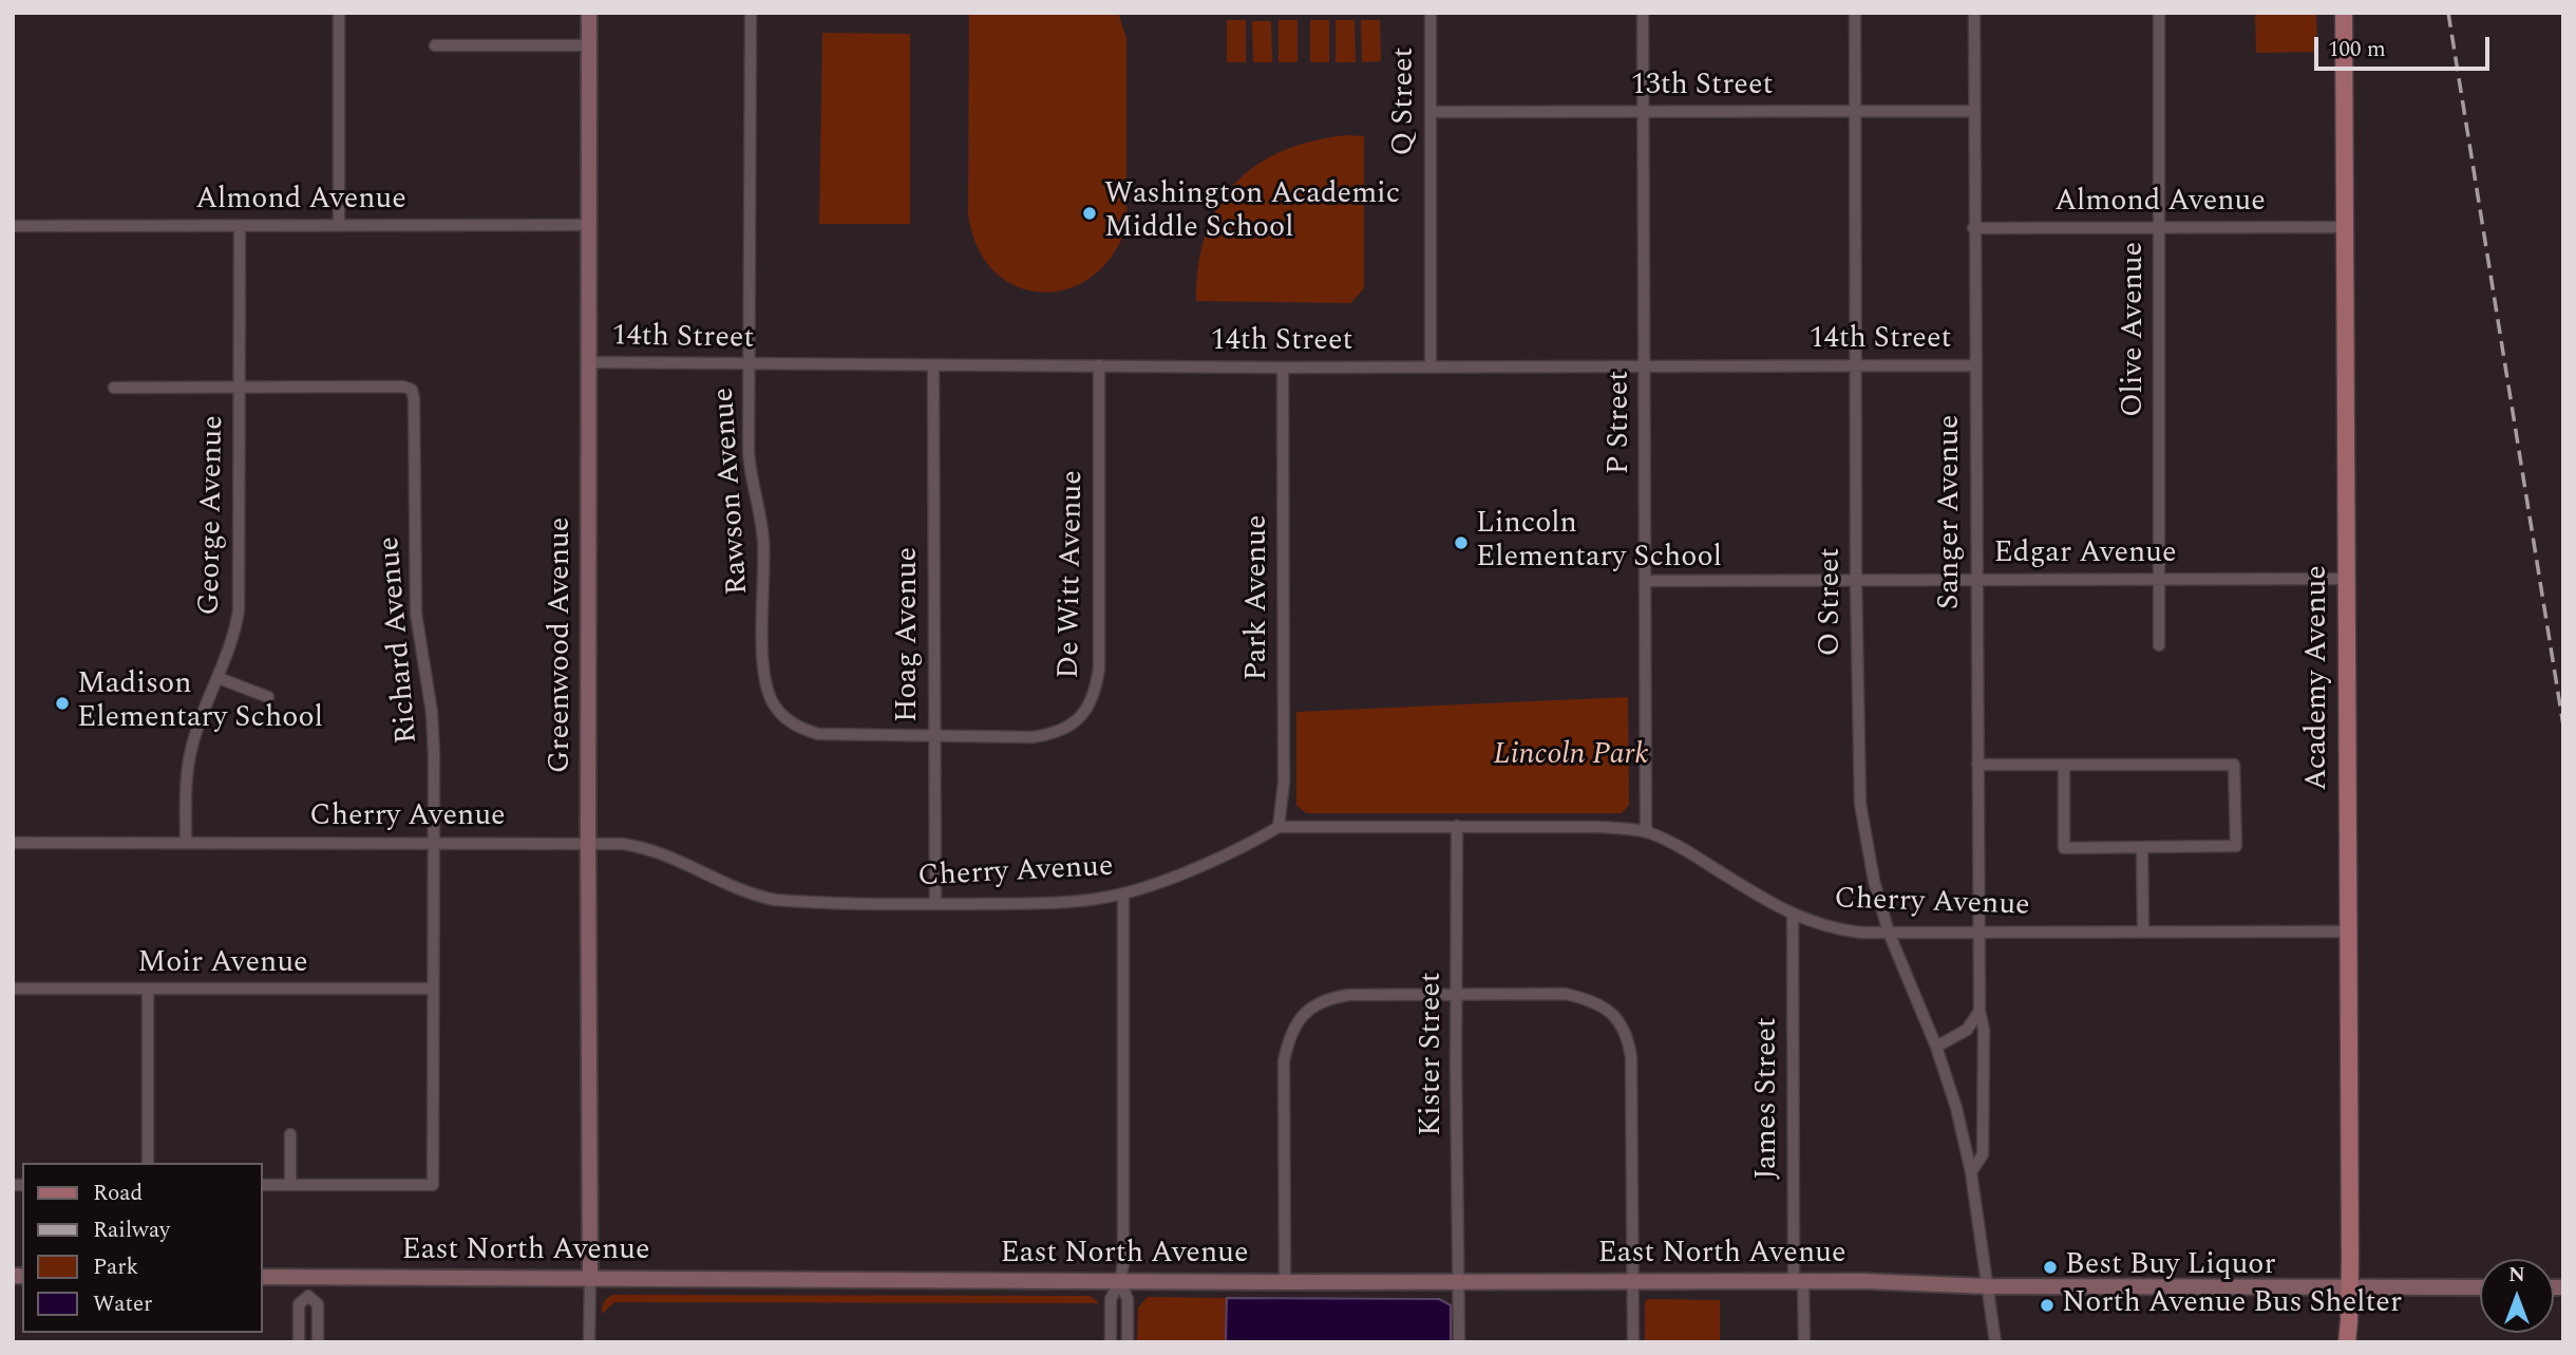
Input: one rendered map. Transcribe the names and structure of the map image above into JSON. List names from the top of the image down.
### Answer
{
  "streets": {
    "main road": ["Academy Avenue"],
    "street": [
      "13th Street",
      "Q Street",
      "Almond Avenue",
      "Olive Avenue",
      "14th Street",
      "P Street",
      "Rawson Avenue",
      "Sanger Avenue",
      "George Avenue",
      "Edgar Avenue",
      "De Witt Avenue",
      "Park Avenue",
      "O Street",
      "Hoag Avenue",
      "Richard Avenue",
      "Greenwood Avenue",
      "Cherry Avenue",
      "Moir Avenue",
      "Kister Street",
      "James Street",
      "East North Avenue"
    ]
  },
  "crossings": [
    ["13th Street", "Q Street"],
    ["13th Street", "P Street"],
    ["13th Street", "Sanger Avenue"],
    ["13th Street", "O Street"],
    ["Q Street", "14th Street"],
    ["Almond Avenue", "Olive Avenue"],
    ["Almond Avenue", "Sanger Avenue"],
    ["Almond Avenue", "George Avenue"],
    ["Almond Avenue", "Greenwood Avenue"],
    ["Almond Avenue", "Academy Avenue"],
    ["Olive Avenue", "Edgar Avenue"],
    ["14th Street", "P Street"],
    ["14th Street", "Rawson Avenue"],
    ["14th Street", "Sanger Avenue"],
    ["14th Street", "De Witt Avenue"],
    ["14th Street", "Park Avenue"],
    ["14th Street", "O Street"],
    ["14th Street", "Hoag Avenue"],
    ["14th Street", "Greenwood Avenue"],
    ["P Street", "Edgar Avenue"],
    ["P Street", "Cherry Avenue"],
    ["Rawson Avenue", "De Witt Avenue"],
    ["Rawson Avenue", "Hoag Avenue"],
    ["Sanger Avenue", "Edgar Avenue"],
    ["Sanger Avenue", "O Street"],
    ["Sanger Avenue", "Cherry Avenue"],
    ["Sanger Avenue", "East North Avenue"],
    ["George Avenue", "Richard Avenue"],
    ["George Avenue", "Cherry Avenue"],
    ["Edgar Avenue", "O Street"],
    ["Edgar Avenue", "Academy Avenue"],
    ["De Witt Avenue", "Hoag Avenue"],
    ["Park Avenue", "Cherry Avenue"],
    ["O Street", "Cherry Avenue"],
    ["Hoag Avenue", "Cherry Avenue"],
    ["Richard Avenue", "Cherry Avenue"],
    ["Richard Avenue", "Moir Avenue"],
    ["Greenwood Avenue", "Cherry Avenue"],
    ["Greenwood Avenue", "East North Avenue"],
    ["Academy Avenue", "Cherry Avenue"],
    ["Academy Avenue", "East North Avenue"],
    ["Cherry Avenue", "Kister Street"],
    ["Cherry Avenue", "James Street"],
    ["Kister Street", "East North Avenue"],
    ["James Street", "East North Avenue"]
  ],
  "parks": ["Lincoln Park"],
  "places": [
    "Washington Academic Middle School",
    "Lincoln Elementary School",
    "Madison Elementary School",
    "Best Buy Liquor",
    "North Avenue Bus Shelter"
  ],
  "legend": [
    "Road",
    "Railway",
    "Park",
    "Water"
  ],
  "scale_bar": "100 m",
  "north": "top"
}
